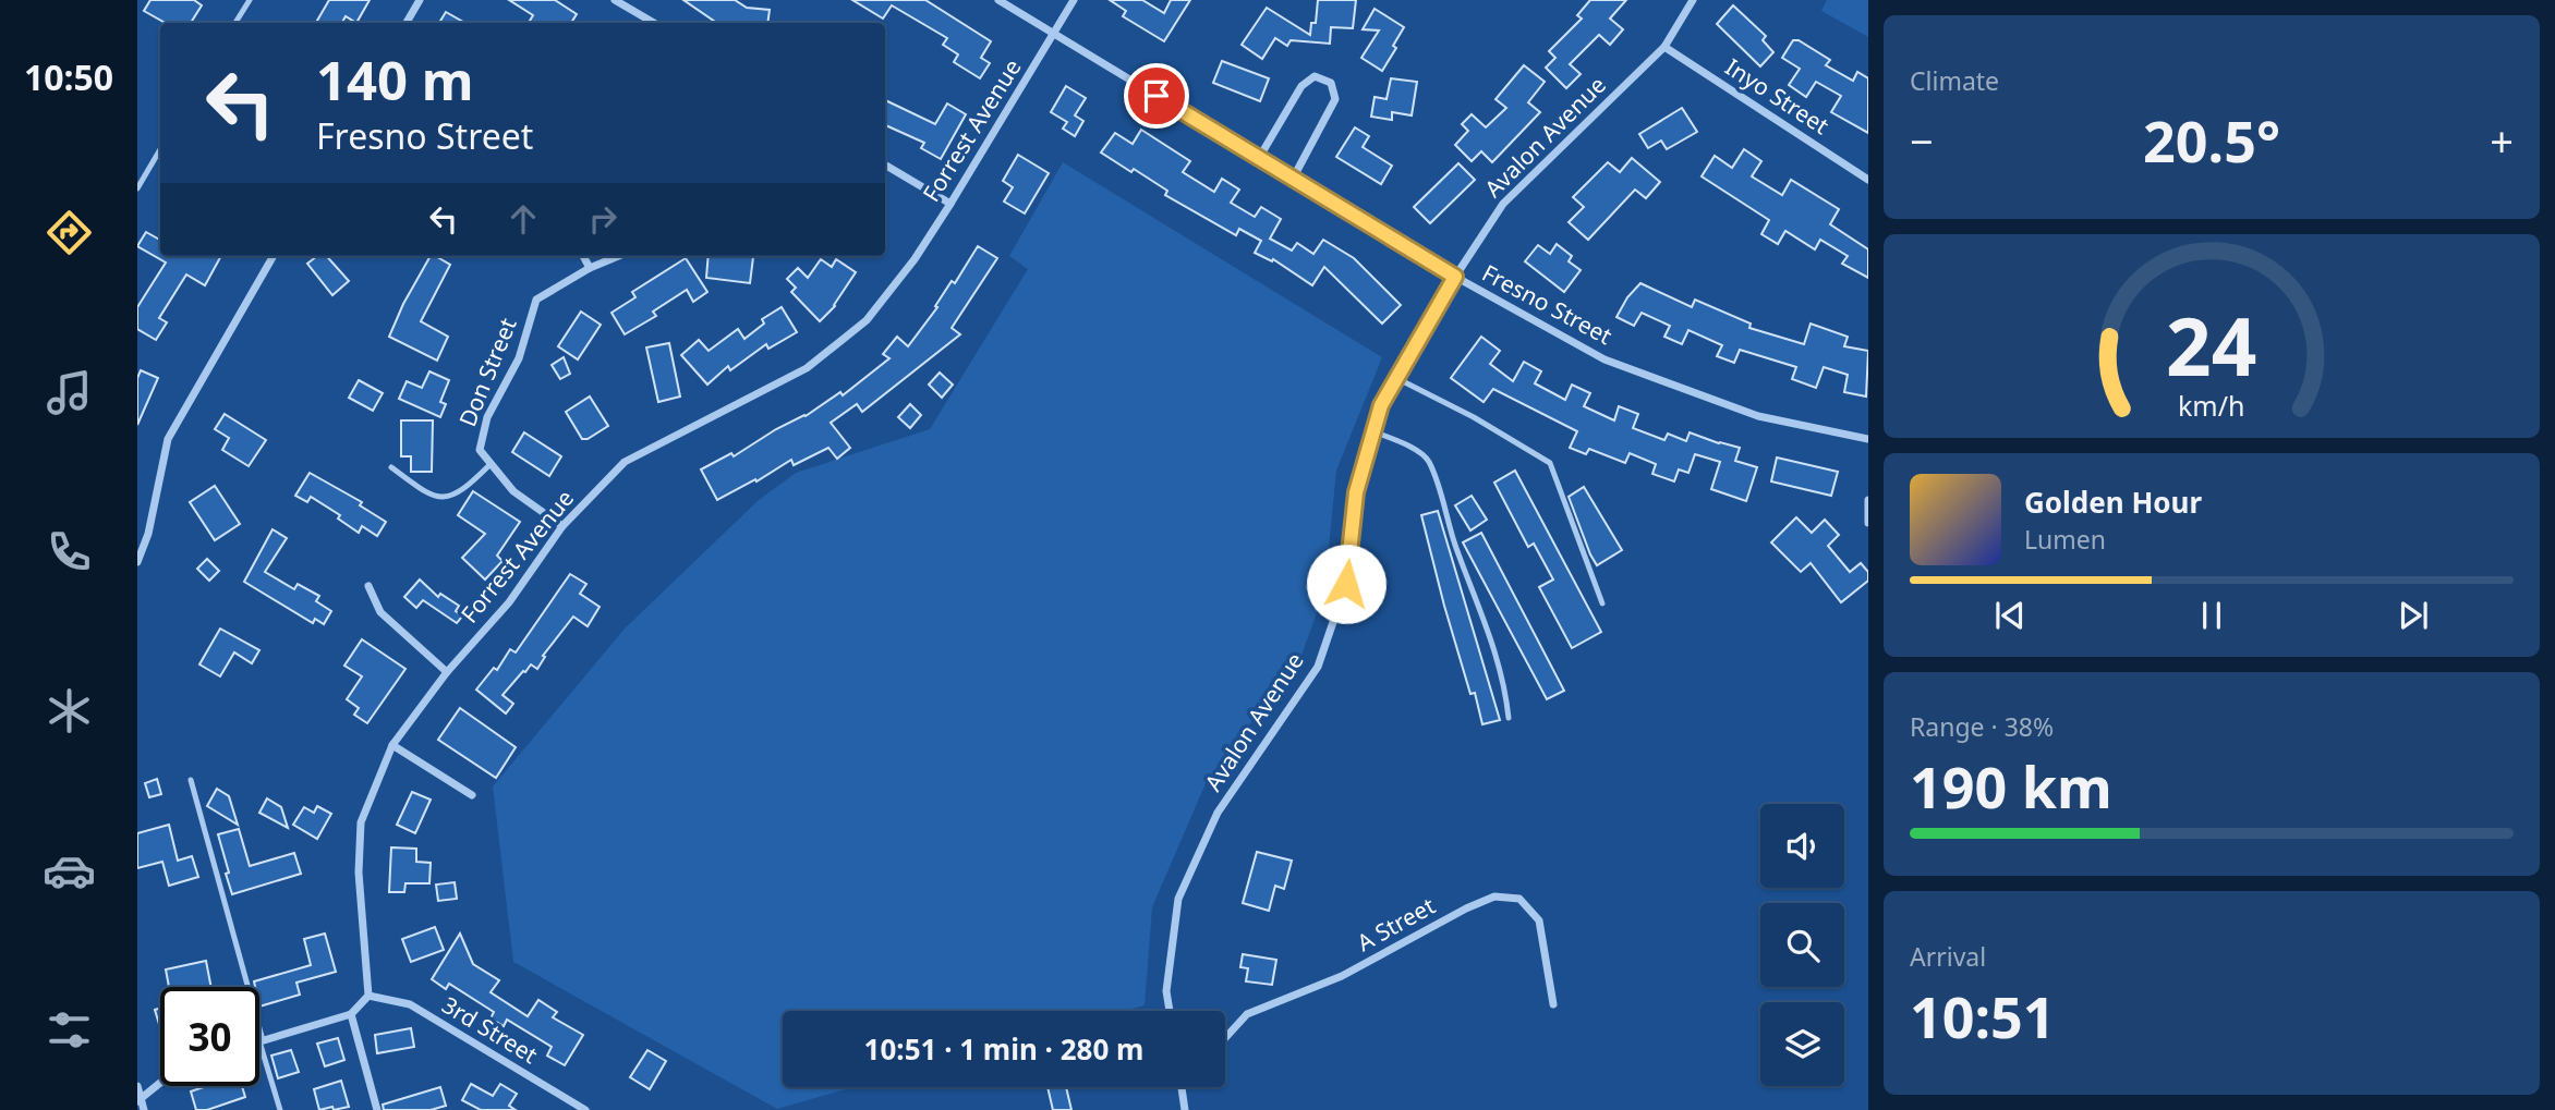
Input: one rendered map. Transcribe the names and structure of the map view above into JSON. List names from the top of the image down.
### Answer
{
  "streets": {
    "street": [
      "Inyo Street",
      "Forrest Avenue",
      "Avalon Avenue",
      "Fresno Street",
      "Don Street",
      "A Street",
      "3rd Street"
    ]
  },
  "crossings": [
    ["Inyo Street", "Avalon Avenue"],
    ["Forrest Avenue", "Fresno Street"],
    ["Forrest Avenue", "3rd Street"],
    ["Avalon Avenue", "Fresno Street"]
  ],
  "page": {
    "tabs": "10:50",
    "tile": [
      "Climate",
      ["Range · 38%", "190 km"],
      ["Arrival", "10:51"]
    ],
    "turn": ["140 m", "Fresno Street"],
    "heat": ["−", "20.5°", "+"],
    "song": ["Golden Hour", "Lumen"],
    "limit": "30",
    "trip": "10:51 · 1 min · 280 m",
    "gauge": ["24", "km/h"]
  }
}
